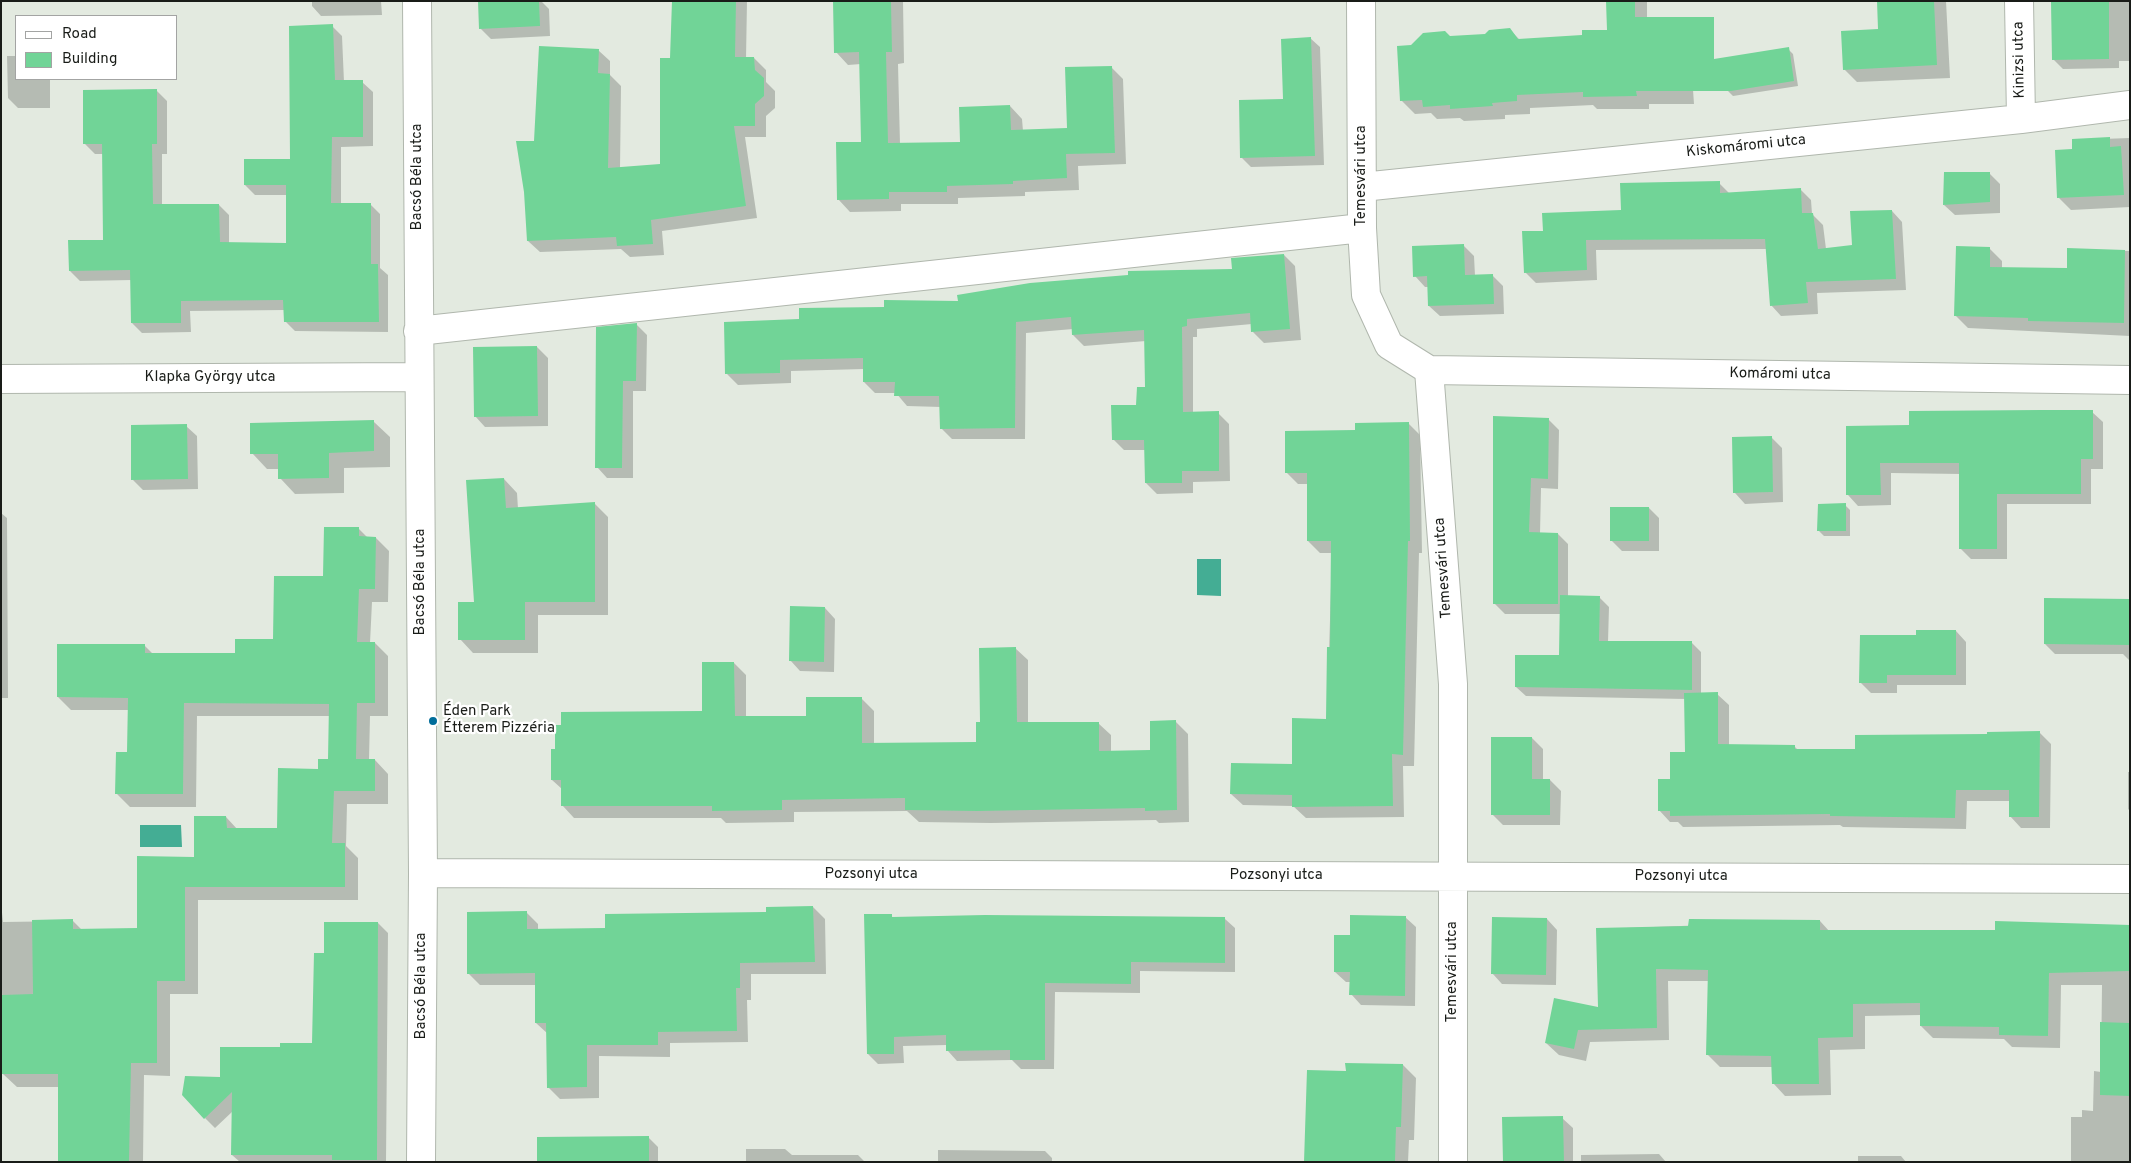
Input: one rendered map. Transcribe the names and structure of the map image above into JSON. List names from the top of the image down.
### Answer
{
  "streets": {
    "street": [
      "Kinizsi utca",
      "Kiskomáromi utca",
      "Temesvári utca",
      "Bacsó Béla utca",
      "Komáromi utca",
      "Klapka György utca",
      "Pozsonyi utca"
    ]
  },
  "crossings": [
    ["Kinizsi utca", "Kiskomáromi utca"],
    ["Kiskomáromi utca", "Temesvári utca"],
    ["Temesvári utca", "Komáromi utca"],
    ["Temesvári utca", "Pozsonyi utca"],
    ["Bacsó Béla utca", "Klapka György utca"],
    ["Bacsó Béla utca", "Pozsonyi utca"]
  ],
  "places": ["Éden Park Étterem Pizzéria"],
  "legend": ["Road", "Building"]
}
